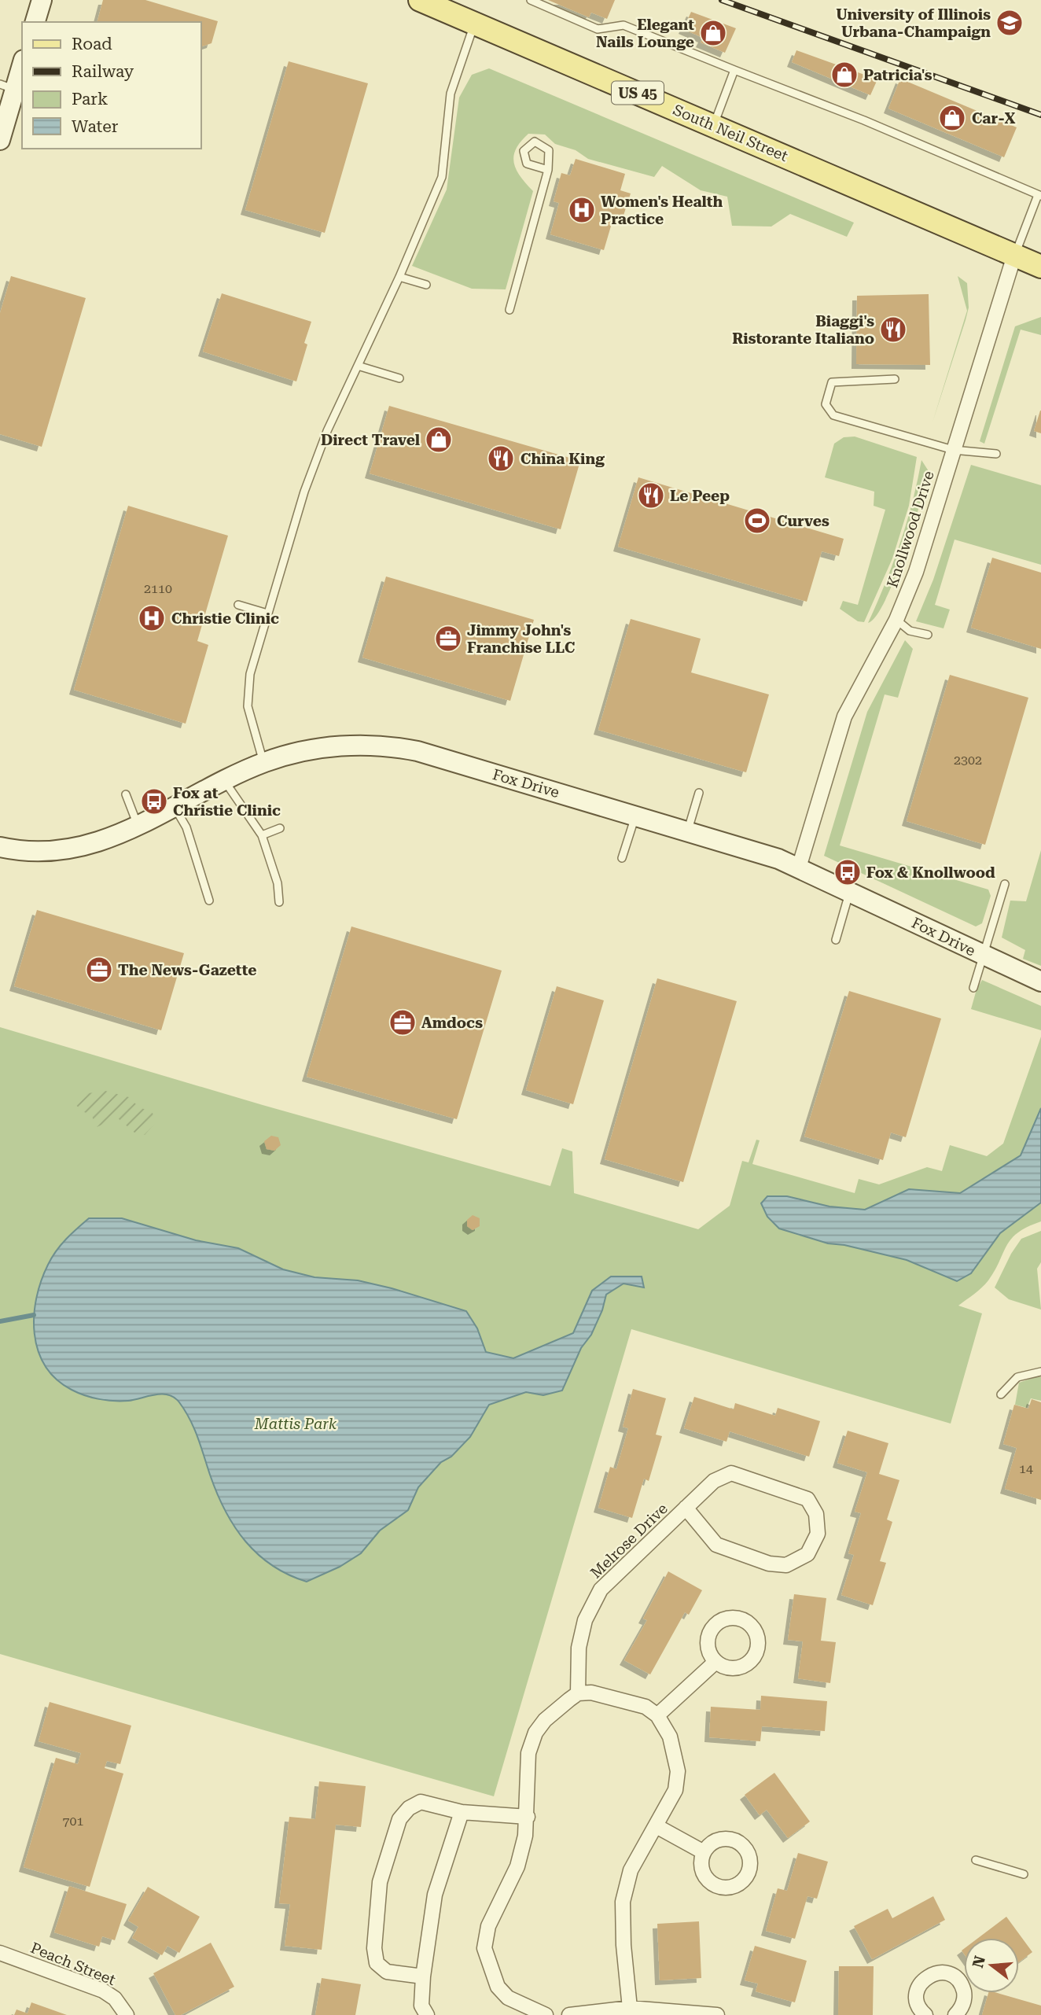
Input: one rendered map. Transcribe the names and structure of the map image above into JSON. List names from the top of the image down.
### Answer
{
  "streets": {
    "main road": ["US 45", "South Neil Street"],
    "street": [
      "Knollwood Drive",
      "Fox Drive",
      "Melrose Drive",
      "Peach Street"
    ]
  },
  "crossings": [
    ["South Neil Street", "Knollwood Drive"],
    ["Knollwood Drive", "Fox Drive"]
  ],
  "parks": ["Mattis Park"],
  "places": {
    "school or university": ["University of Illinois Urbana-Champaign"],
    "shop": [
      "Elegant Nails Lounge",
      "Patricia's",
      "Car-X",
      "Direct Travel"
    ],
    "hospital": ["Women's Health Practice", "Christie Clinic"],
    "restaurant": ["Biaggi's Ristorante Italiano", "China King", "Le Peep"],
    "sports": ["Curves"],
    "office": ["Jimmy John's Franchise LLC", "The News-Gazette", "Amdocs"],
    "bus stop": ["Fox at Christie Clinic", "Fox & Knollwood"]
  },
  "house_numbers": [
    "2110",
    "2302",
    "14",
    "701"
  ],
  "legend": [
    "Road",
    "Railway",
    "Park",
    "Water"
  ],
  "north": "left"
}
